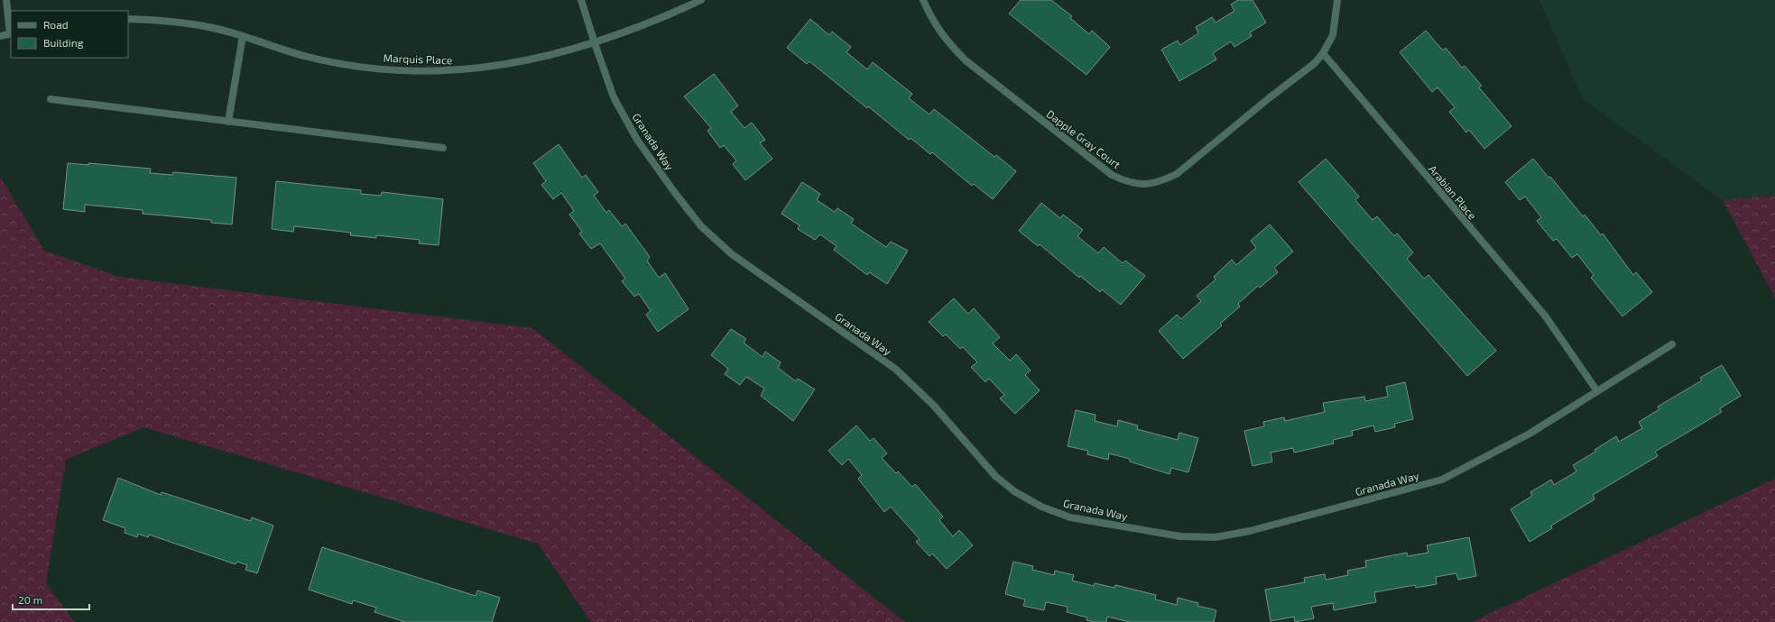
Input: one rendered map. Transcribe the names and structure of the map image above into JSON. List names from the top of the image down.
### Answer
{
  "streets": {
    "street": [
      "Marquis Place",
      "Dapple Gray Court",
      "Granada Way",
      "Arabian Place"
    ]
  },
  "crossings": [
    ["Marquis Place", "Granada Way"],
    ["Dapple Gray Court", "Arabian Place"],
    ["Granada Way", "Arabian Place"]
  ],
  "legend": ["Road", "Building"],
  "scale_bar": "20 m"
}
